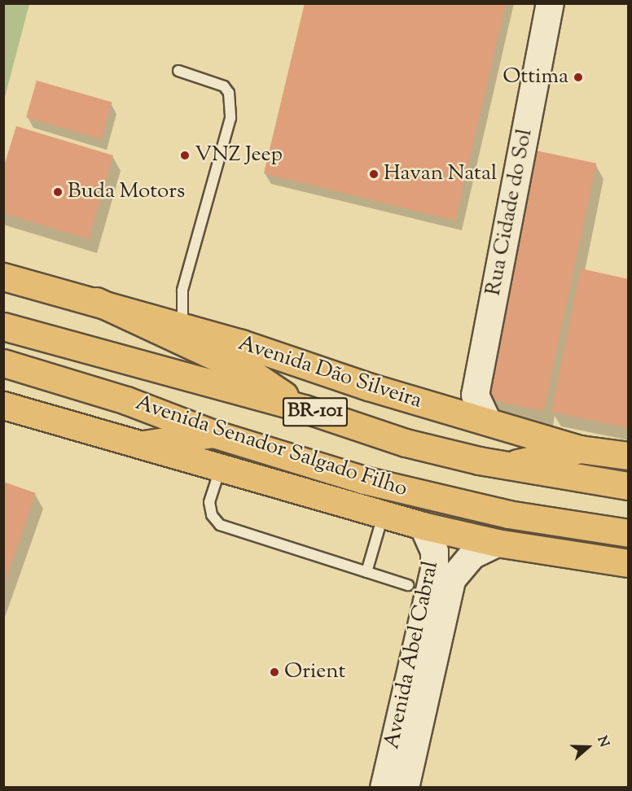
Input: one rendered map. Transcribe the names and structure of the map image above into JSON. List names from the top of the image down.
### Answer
{
  "streets": {
    "main road": [
      "Rua Cidade do Sol",
      "Avenida Dão Silveira",
      "BR-101",
      "Avenida Senador Salgado Filho",
      "Avenida Abel Cabral"
    ]
  },
  "crossings": [
    ["Rua Cidade do Sol", "Avenida Dão Silveira"],
    ["Avenida Senador Salgado Filho", "Avenida Abel Cabral"]
  ],
  "places": [
    "Ottima",
    "VNZ Jeep",
    "Havan Natal",
    "Buda Motors",
    "Orient"
  ],
  "north": "right"
}
